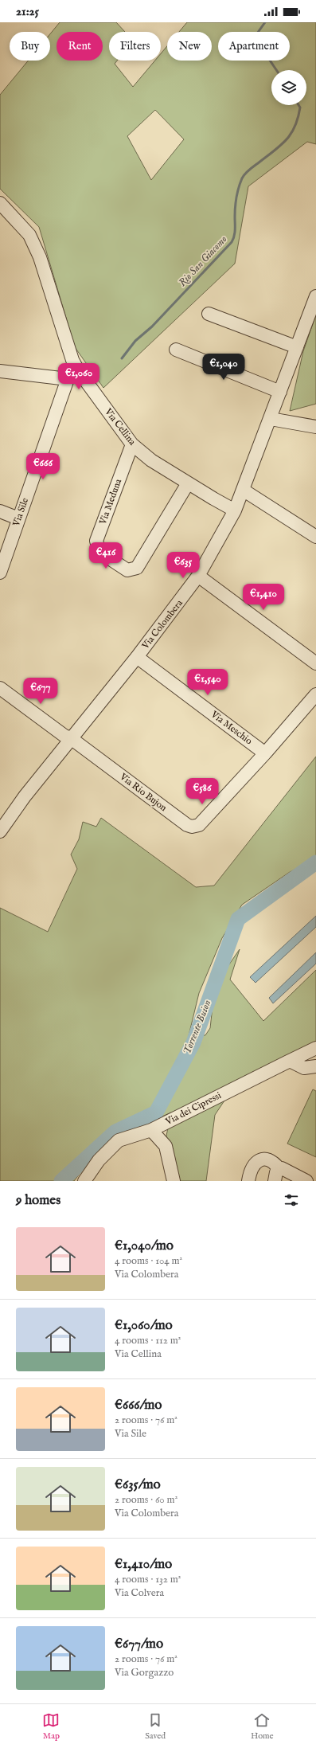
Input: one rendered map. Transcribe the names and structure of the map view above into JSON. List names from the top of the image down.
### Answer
{
  "streets": {
    "street": [
      "Via Cellina",
      "Via Meduna",
      "Via Sile",
      "Via Colombera",
      "Via Meschio",
      "Via Rio Bujon",
      "Via dei Cipressi"
    ]
  },
  "crossings": [
    ["Via Cellina", "Via Meduna"],
    ["Via Cellina", "Via Colombera"],
    ["Via Colombera", "Via Meschio"],
    ["Via Colombera", "Via Rio Bujon"],
    ["Via Meschio", "Via Rio Bujon"]
  ],
  "water": ["Rio San Giacomo", "Torrente Buion"],
  "page": {
    "status": "21:25",
    "chip": [
      "Buy",
      "Rent",
      "Filters",
      "New",
      "Apartment"
    ],
    "price": [
      "€1,040",
      "€1,060",
      "€666",
      "€416",
      "€635",
      "€1,410",
      "€1,540",
      "€677",
      "€586"
    ],
    "heading": "9 homes",
    "list": [
      {
        "name": "€1,040/mo",
        "note": "4 rooms · 104 m² · Via Colombera"
      },
      {
        "name": "€1,060/mo",
        "note": "4 rooms · 112 m² · Via Cellina"
      },
      {
        "name": "€666/mo",
        "note": "2 rooms · 76 m² · Via Sile"
      },
      {
        "name": "€635/mo",
        "note": "2 rooms · 60 m² · Via Colombera"
      },
      {
        "name": "€1,410/mo",
        "note": "4 rooms · 132 m² · Via Colvera"
      },
      {
        "name": "€677/mo",
        "note": "2 rooms · 76 m² · Via Gorgazzo"
      }
    ],
    "tabs": ["Map", "Saved", "Home"]
  }
}
